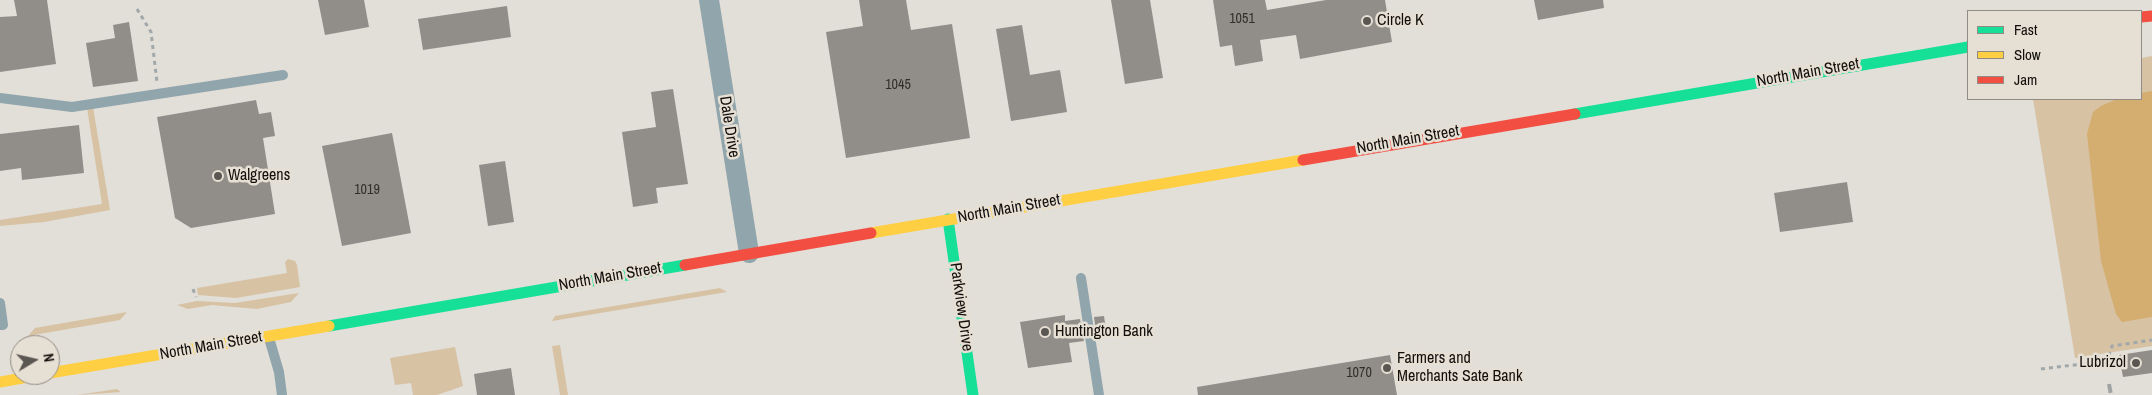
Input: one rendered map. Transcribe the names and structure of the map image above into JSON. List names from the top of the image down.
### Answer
{
  "streets": {
    "main road": ["North Main Street", "Parkview Drive"],
    "street": ["Dale Drive"]
  },
  "crossings": [
    ["North Main Street", "Dale Drive"],
    ["North Main Street", "Parkview Drive"]
  ],
  "places": [
    "Circle K",
    "Walgreens",
    "Huntington Bank",
    "Lubrizol",
    "Farmers and Merchants Sate Bank"
  ],
  "house_numbers": [
    "1051",
    "1045",
    "1019",
    "1070"
  ],
  "legend": ["Fast", "Slow", "Jam"],
  "north": "right"
}
